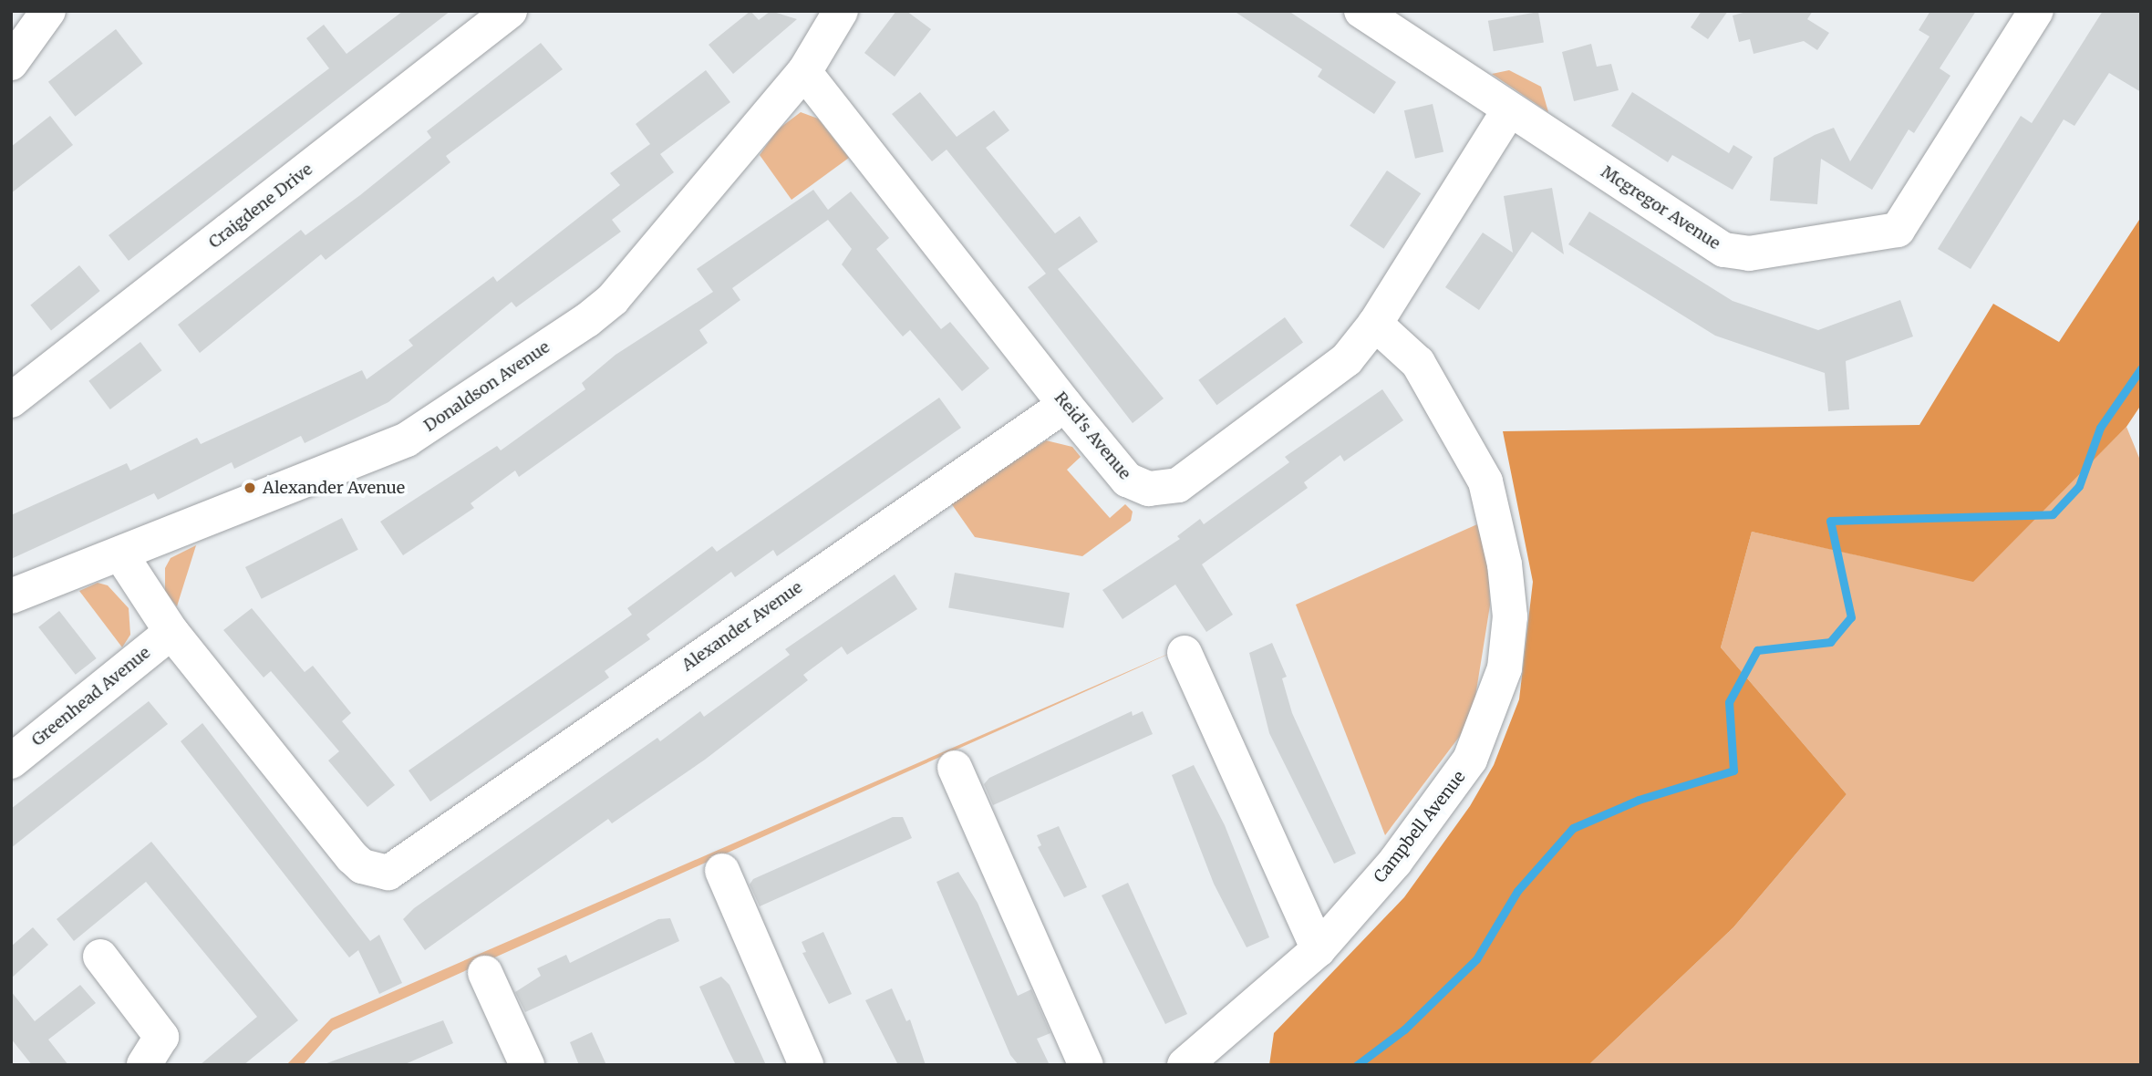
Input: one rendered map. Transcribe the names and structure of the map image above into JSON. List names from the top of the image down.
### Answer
{
  "streets": {
    "street": [
      "Craigdene Drive",
      "Mcgregor Avenue",
      "Donaldson Avenue",
      "Reid's Avenue",
      "Alexander Avenue",
      "Greenhead Avenue",
      "Campbell Avenue"
    ]
  },
  "crossings": [
    ["Mcgregor Avenue", "Reid's Avenue"],
    ["Donaldson Avenue", "Reid's Avenue"],
    ["Donaldson Avenue", "Alexander Avenue"],
    ["Reid's Avenue", "Alexander Avenue"],
    ["Reid's Avenue", "Campbell Avenue"],
    ["Alexander Avenue", "Greenhead Avenue"]
  ],
  "places": ["Alexander Avenue"]
}
